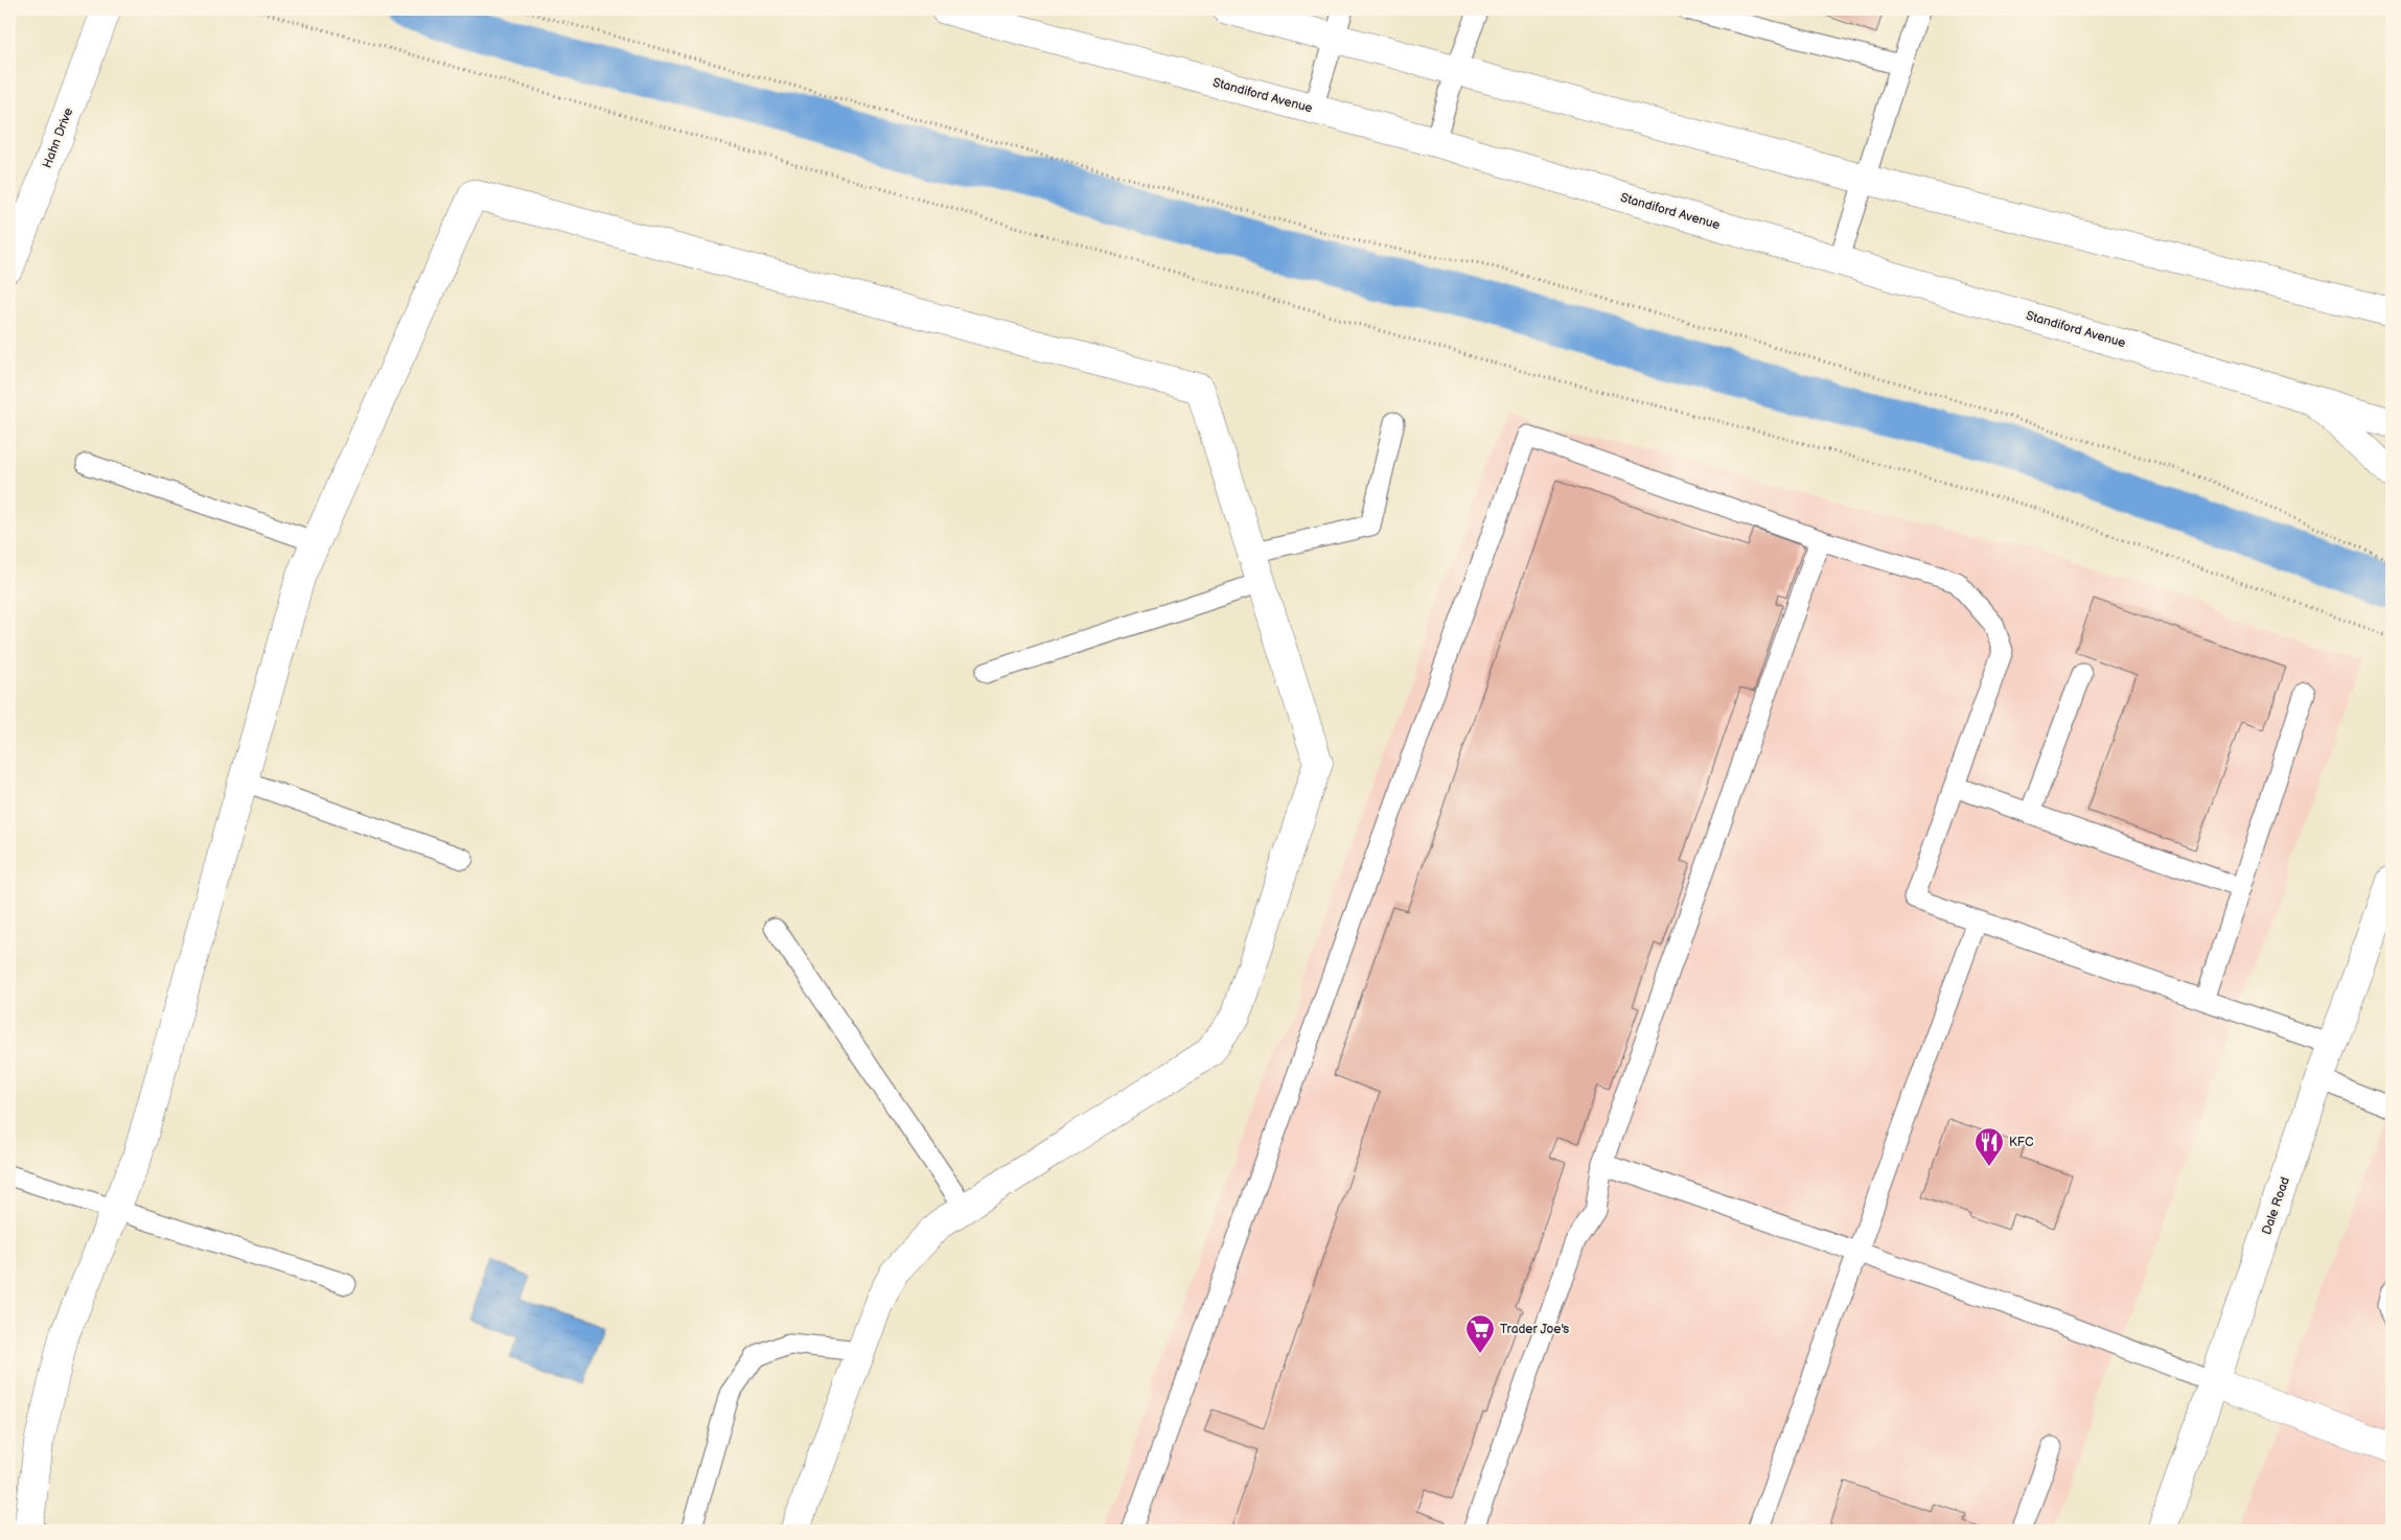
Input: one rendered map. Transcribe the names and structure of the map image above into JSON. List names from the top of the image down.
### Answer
{
  "streets": {
    "street": ["Standiford Avenue", "Hahn Drive", "Dale Road"]
  },
  "places": {
    "restaurant": ["KFC"],
    "supermarket": ["Trader Joe's"]
  }
}
